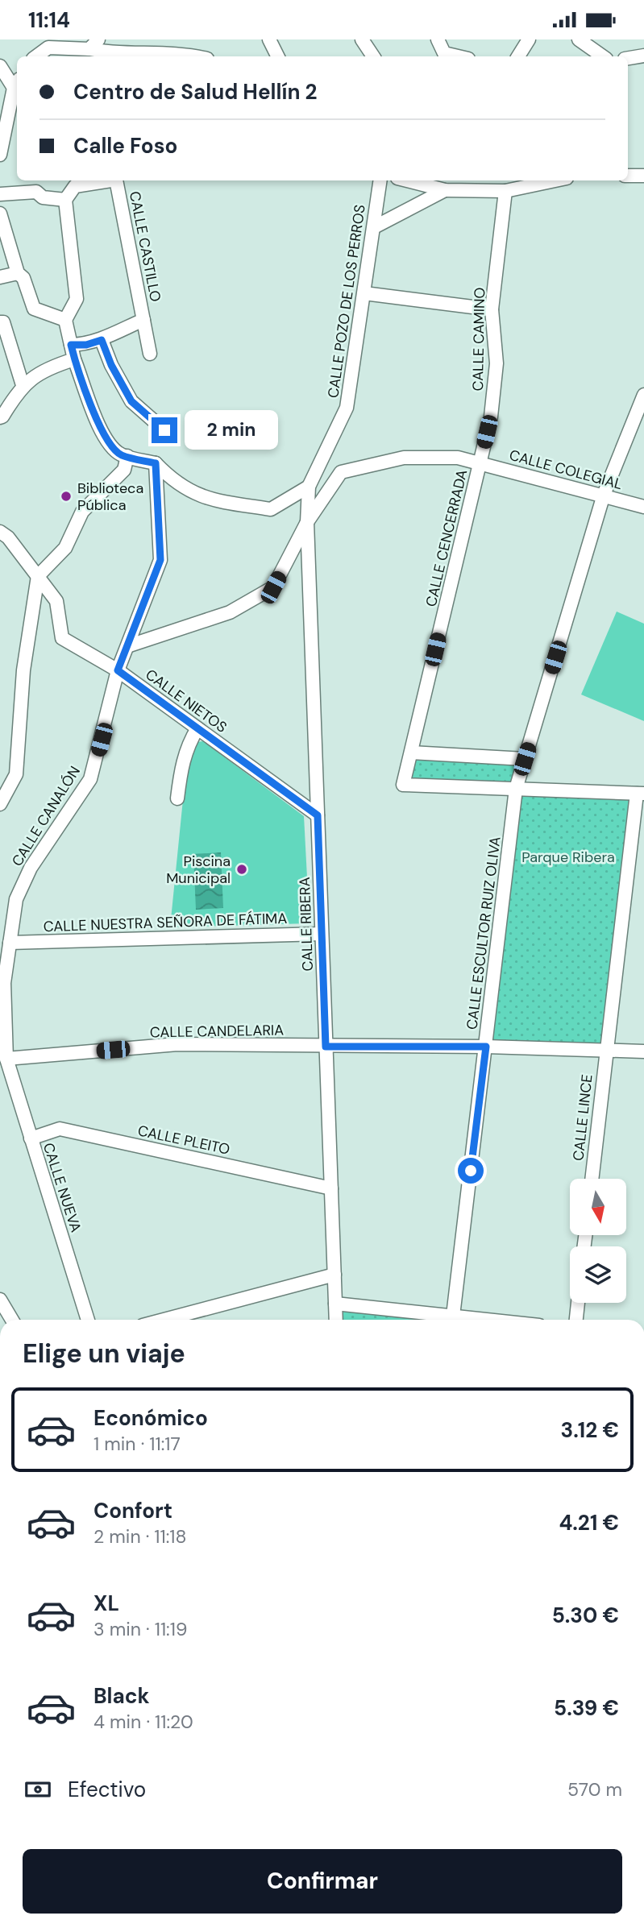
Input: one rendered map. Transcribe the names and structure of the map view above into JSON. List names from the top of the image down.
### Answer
{
  "streets": {
    "street": [
      "CALLE CASTILLO",
      "CALLE POZO DE LOS PERROS",
      "CALLE CAMINO",
      "CALLE COLEGIAL",
      "CALLE CENCERRADA",
      "CALLE NIETOS",
      "CALLE CANALÓN",
      "CALLE NUESTRA SEÑORA DE FÁTIMA",
      "CALLE RIBERA",
      "CALLE ESCULTOR RUIZ OLIVA",
      "CALLE CANDELARIA",
      "CALLE LINCE",
      "CALLE PLEITO",
      "CALLE NUEVA"
    ]
  },
  "crossings": [
    ["CALLE POZO DE LOS PERROS", "CALLE RIBERA"],
    ["CALLE CAMINO", "CALLE COLEGIAL"],
    ["CALLE CAMINO", "CALLE CENCERRADA"],
    ["CALLE COLEGIAL", "CALLE CENCERRADA"],
    ["CALLE COLEGIAL", "CALLE ESCULTOR RUIZ OLIVA"],
    ["CALLE CENCERRADA", "CALLE ESCULTOR RUIZ OLIVA"],
    ["CALLE NIETOS", "CALLE CANALÓN"],
    ["CALLE NIETOS", "CALLE RIBERA"],
    ["CALLE CANALÓN", "CALLE NUESTRA SEÑORA DE FÁTIMA"],
    ["CALLE CANALÓN", "CALLE CANDELARIA"],
    ["CALLE CANALÓN", "CALLE NUEVA"],
    ["CALLE NUESTRA SEÑORA DE FÁTIMA", "CALLE RIBERA"],
    ["CALLE RIBERA", "CALLE CANDELARIA"],
    ["CALLE RIBERA", "CALLE PLEITO"],
    ["CALLE ESCULTOR RUIZ OLIVA", "CALLE CANDELARIA"],
    ["CALLE CANDELARIA", "CALLE LINCE"],
    ["CALLE CANDELARIA", "CALLE NUEVA"],
    ["CALLE PLEITO", "CALLE NUEVA"]
  ],
  "parks": ["Parque Ribera"],
  "places": ["Biblioteca Pública", "Piscina Municipal"],
  "north": "bottom",
  "page": {
    "status": "11:14",
    "banner": ["Centro de Salud Hellín 2", "Calle Foso"],
    "bubble": "2 min",
    "heading": "Elige un viaje",
    "list": [
      {
        "name": "Económico",
        "note": "1 min · 11:17",
        "value": "3.12 €"
      },
      {
        "name": "Confort",
        "note": "2 min · 11:18",
        "value": "4.21 €"
      },
      {
        "name": "XL",
        "note": "3 min · 11:19",
        "value": "5.30 €"
      },
      {
        "name": "Black",
        "note": "4 min · 11:20",
        "value": "5.39 €"
      }
    ],
    "pay": ["Efectivo", "570 m"],
    "buttons": "Confirmar"
  }
}
